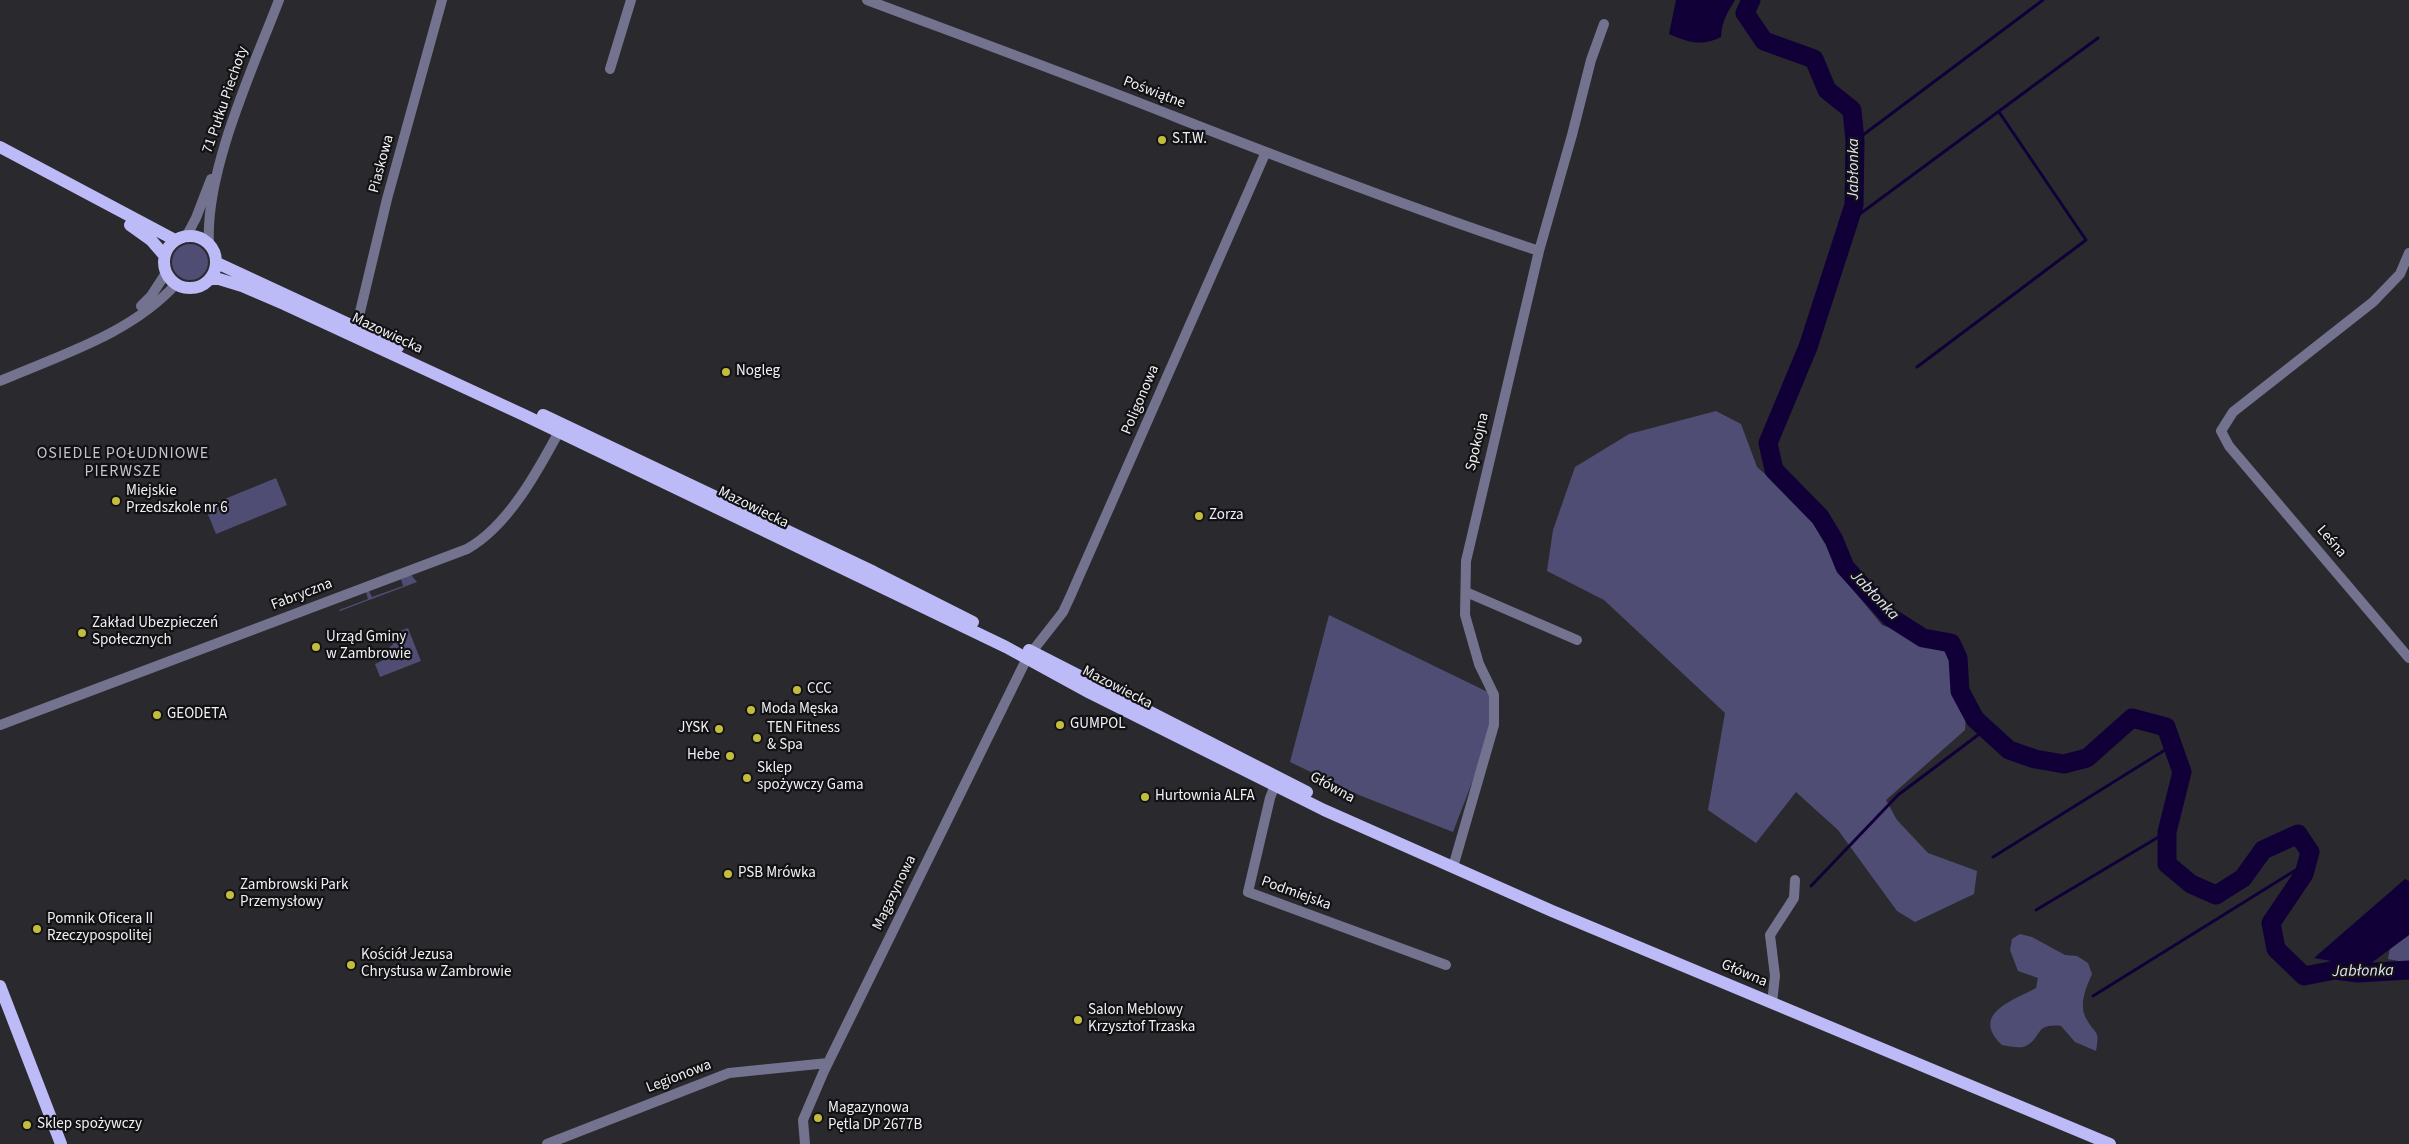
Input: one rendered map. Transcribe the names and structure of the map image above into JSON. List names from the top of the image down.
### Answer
{
  "streets": {
    "main road": ["Mazowiecka", "Główna"],
    "street": [
      "Poświątne",
      "71 Pułku Piechoty",
      "Piaskowa",
      "Poligonowa",
      "Spokojna",
      "Leśna",
      "Fabryczna",
      "Magazynowa",
      "Podmiejska",
      "Legionowa"
    ]
  },
  "crossings": [
    ["Poświątne", "Poligonowa"],
    ["Poświątne", "Spokojna"],
    ["71 Pułku Piechoty", "Mazowiecka"],
    ["Piaskowa", "Mazowiecka"],
    ["Mazowiecka", "Poligonowa"],
    ["Mazowiecka", "Fabryczna"],
    ["Mazowiecka", "Główna"],
    ["Mazowiecka", "Magazynowa"],
    ["Mazowiecka", "Podmiejska"],
    ["Poligonowa", "Magazynowa"],
    ["Spokojna", "Główna"],
    ["Główna", "Podmiejska"],
    ["Magazynowa", "Legionowa"]
  ],
  "districts": ["OSIEDLE POŁUDNIOWE PIERWSZE"],
  "water": ["Jabłonka"],
  "places": [
    "S.T.W.",
    "Nogleg",
    "Miejskie Przedszkole nr 6",
    "Zorza",
    "Zakład Ubezpieczeń Społecznych",
    "Urząd Gminy w Zambrowie",
    "CCC",
    "Moda Męska",
    "GEODETA",
    "GUMPOL",
    "JYSK",
    "TEN Fitness & Spa",
    "Hebe",
    "Sklep spożywczy Gama",
    "Hurtownia ALFA",
    "PSB Mrówka",
    "Zambrowski Park Przemysłowy",
    "Pomnik Oficera II Rzeczypospolitej",
    "Kościół Jezusa Chrystusa w Zambrowie",
    "Salon Meblowy Krzysztof Trzaska",
    "Magazynowa Pętla DP 2677B",
    "Sklep spożywczy"
  ]
}
